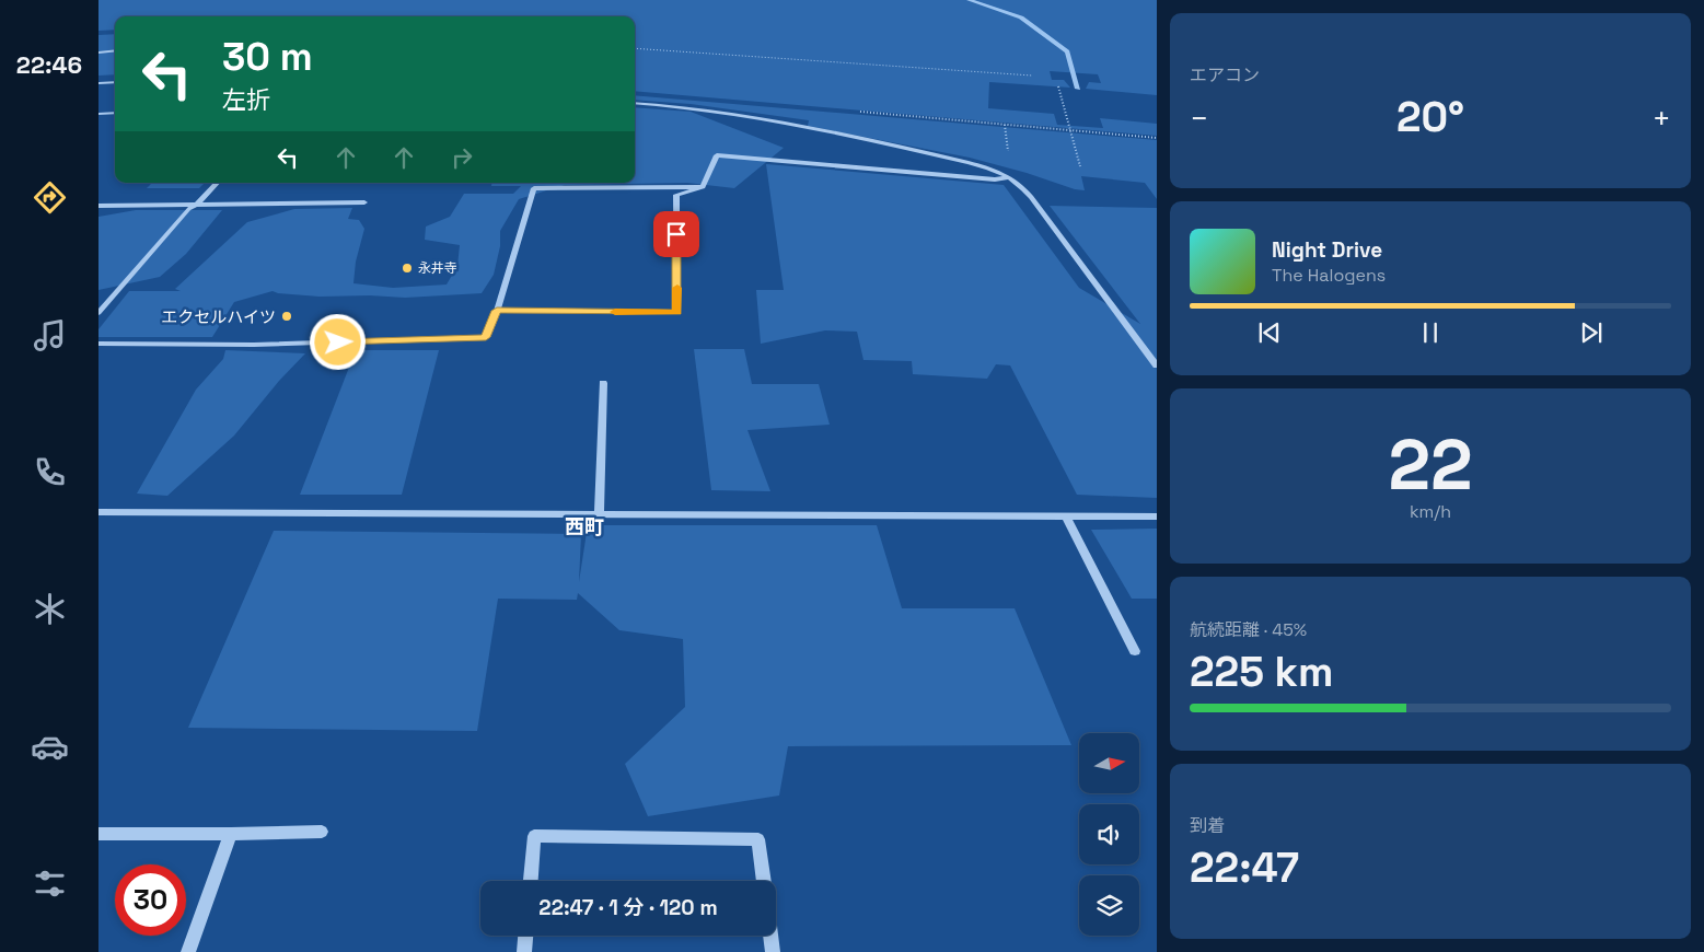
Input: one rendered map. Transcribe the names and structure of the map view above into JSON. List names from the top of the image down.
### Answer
{
  "districts": ["西町"],
  "places": ["永井寺", "エクセルハイツ"],
  "north": "right",
  "page": {
    "tabs": "22:46",
    "tile": [
      "エアコン",
      ["22", "km/h"],
      ["航続距離 · 45%", "225 km"],
      ["到着", "22:47"]
    ],
    "turn": ["30 m", "左折"],
    "heat": ["−", "20°", "+"],
    "song": ["Night Drive", "The Halogens"],
    "limit": "30",
    "trip": "22:47 · 1 分 · 120 m"
  }
}
